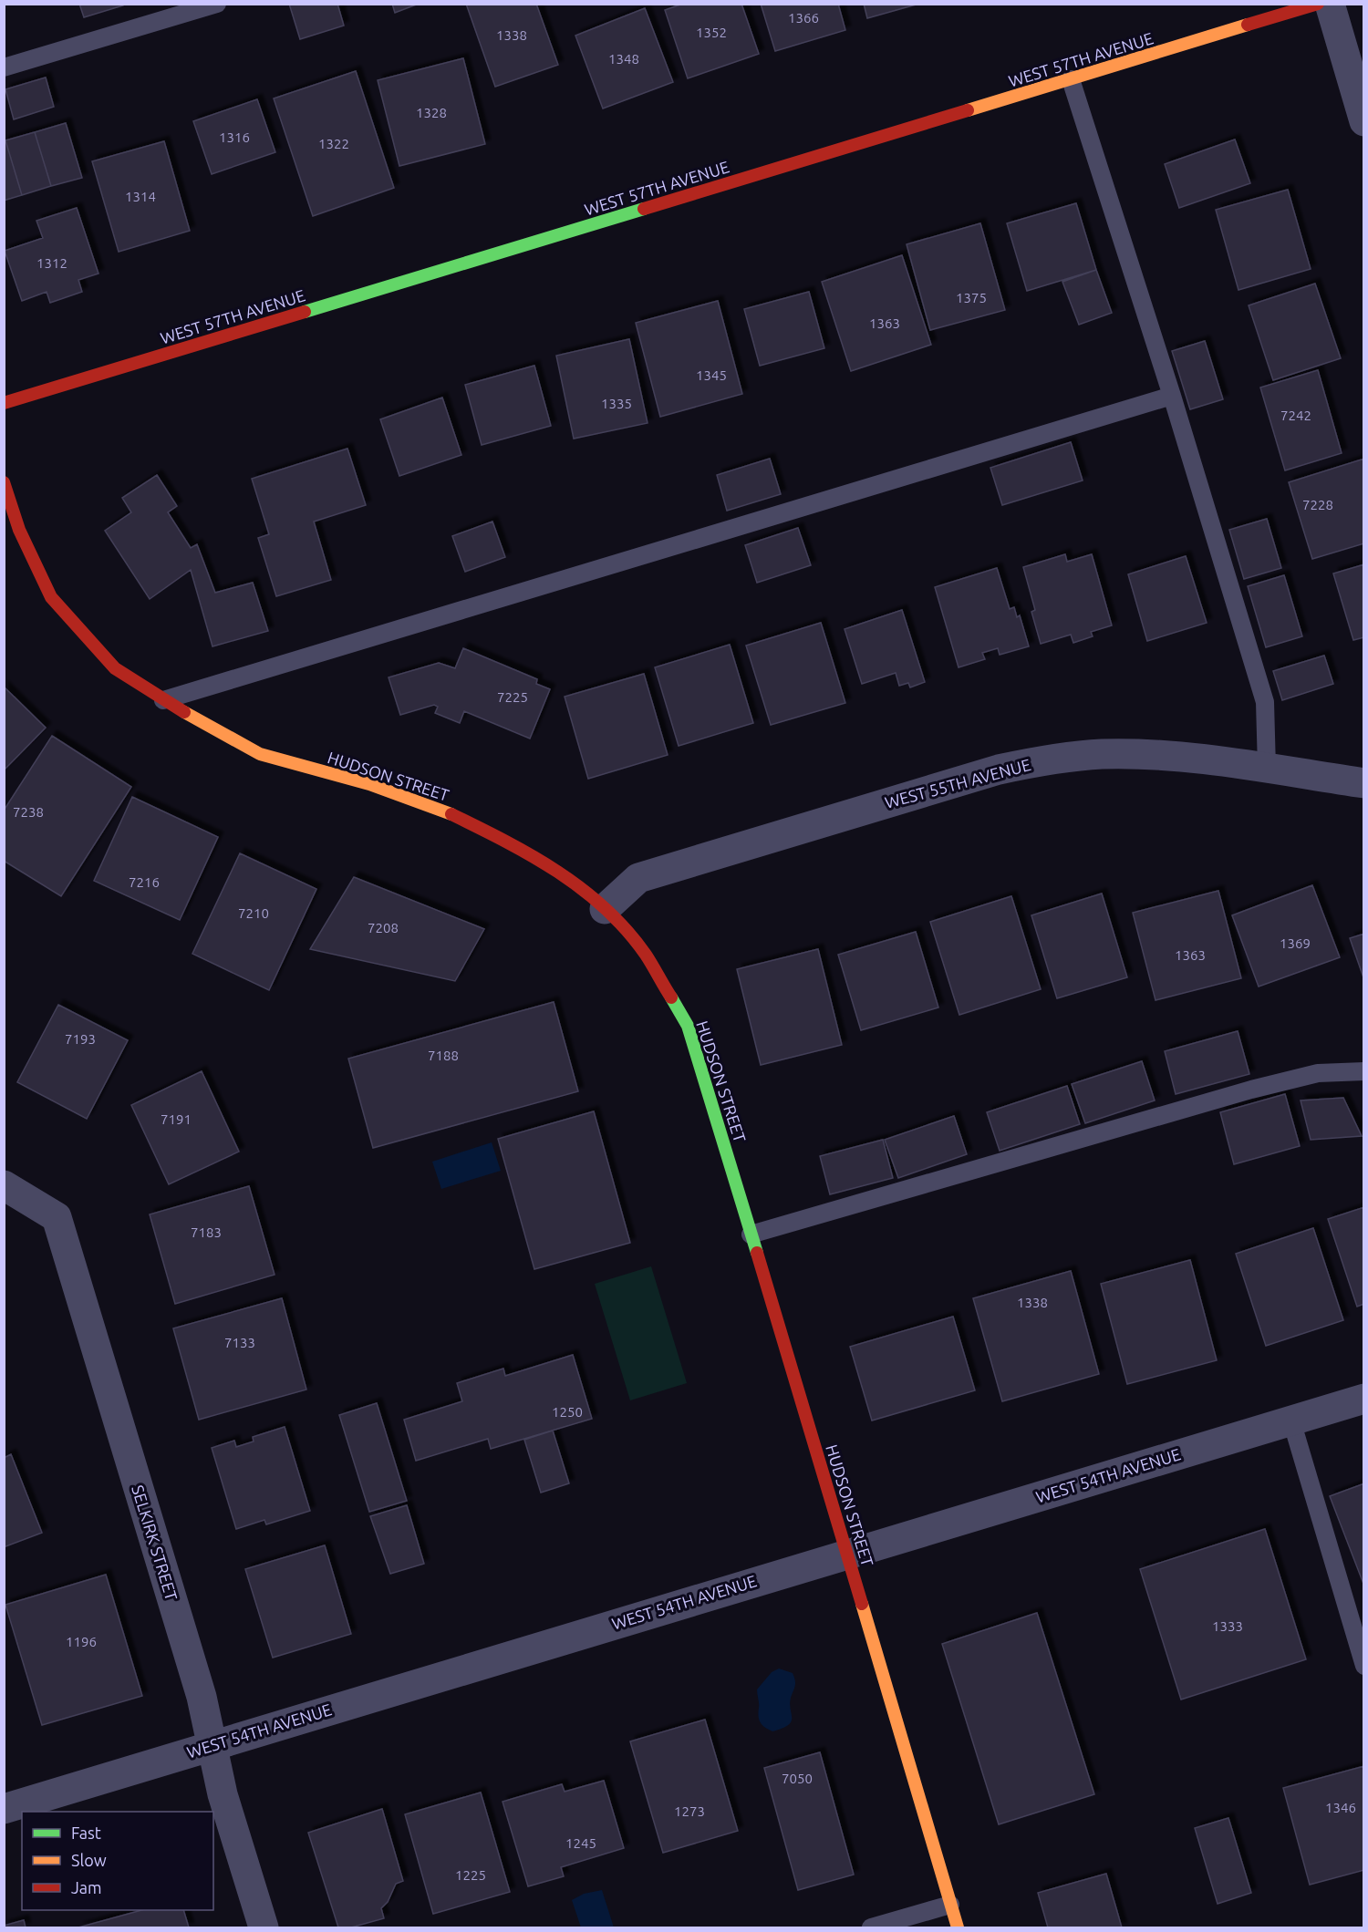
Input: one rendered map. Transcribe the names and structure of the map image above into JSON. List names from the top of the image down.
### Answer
{
  "streets": {
    "street": [
      "WEST 57TH AVENUE",
      "HUDSON STREET",
      "WEST 55TH AVENUE",
      "WEST 54TH AVENUE",
      "SELKIRK STREET"
    ]
  },
  "crossings": [
    ["HUDSON STREET", "WEST 55TH AVENUE"],
    ["HUDSON STREET", "WEST 54TH AVENUE"],
    ["WEST 54TH AVENUE", "SELKIRK STREET"]
  ],
  "house_numbers": [
    "1366",
    "1352",
    "1338",
    "1348",
    "1328",
    "1316",
    "1322",
    "1314",
    "1312",
    "1375",
    "1363",
    "1345",
    "1335",
    "7242",
    "7228",
    "7225",
    "7238",
    "7216",
    "7210",
    "7208",
    "1369",
    "1363",
    "7193",
    "7188",
    "7191",
    "7183",
    "1338",
    "7133",
    "1250",
    "1333",
    "1196",
    "7050",
    "1346",
    "1273",
    "1245",
    "1225"
  ],
  "legend": ["Fast", "Slow", "Jam"]
}
